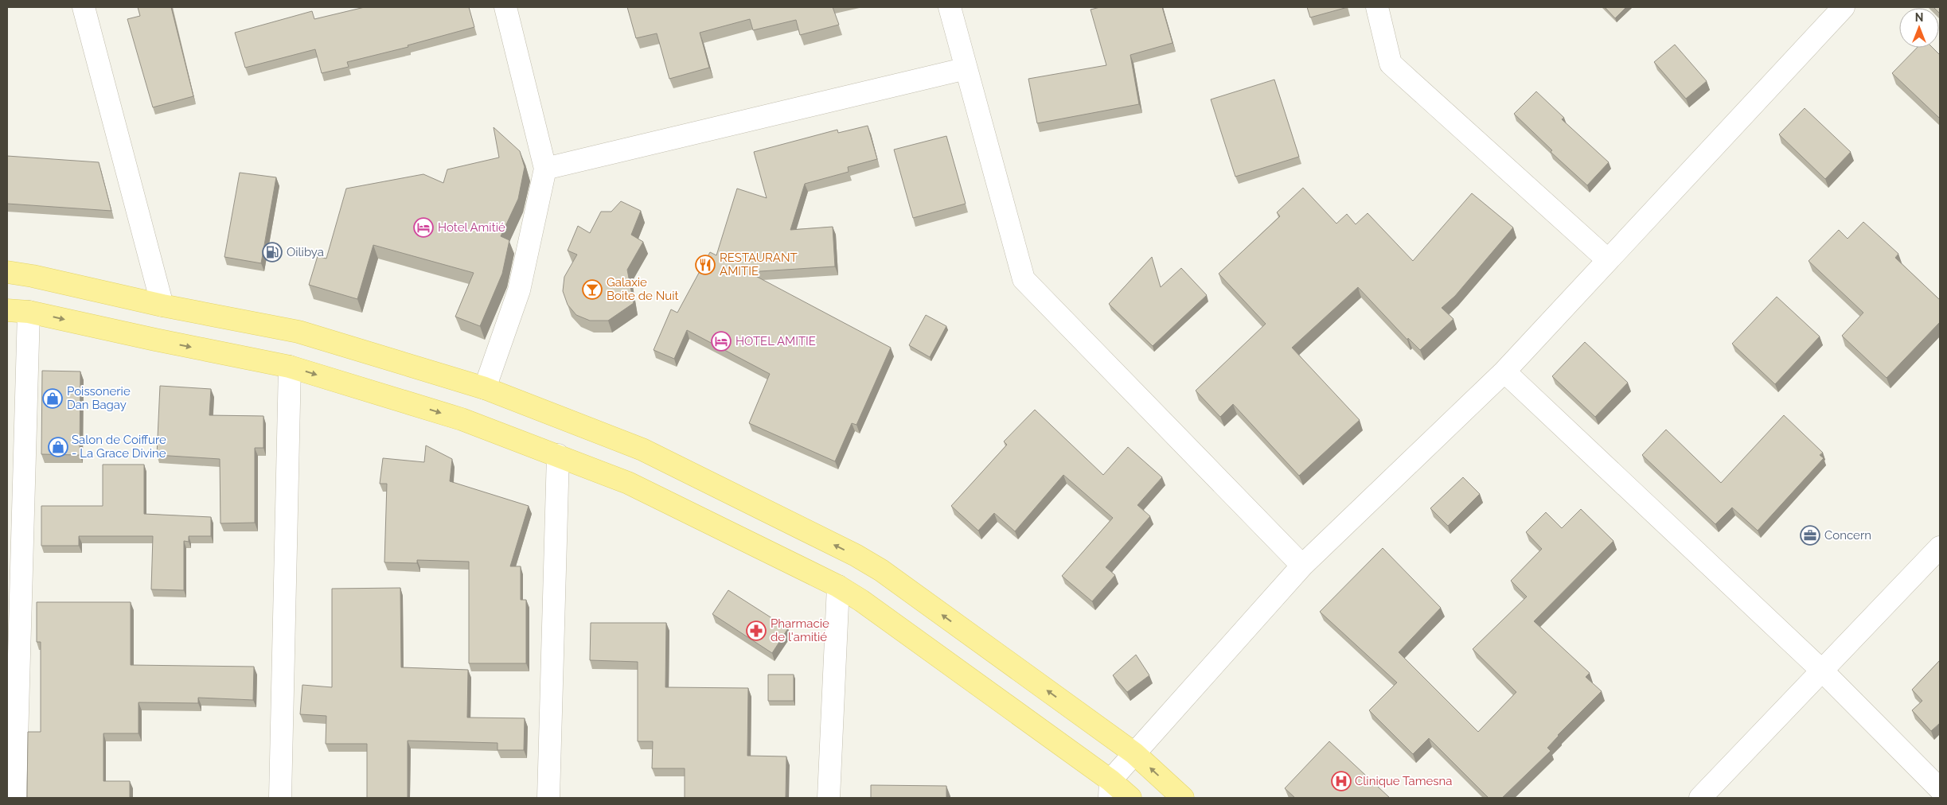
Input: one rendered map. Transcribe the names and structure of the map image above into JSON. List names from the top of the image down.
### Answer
{
  "places": {
    "hotel": ["Hotel Amitié", "HOTEL AMITIE"],
    "fuel station": ["Oilibya"],
    "restaurant": ["RESTAURANT AMITIE"],
    "bar": ["Galaxie Boite de Nuit"],
    "shop": ["Poissonerie Dan Bagay", "Salon de Coiffure - La Grace Divine"],
    "office": ["Concern"],
    "pharmacy": ["Pharmacie de l'amitié"],
    "hospital": ["Clinique Tamesna"]
  },
  "north": "top"
}
